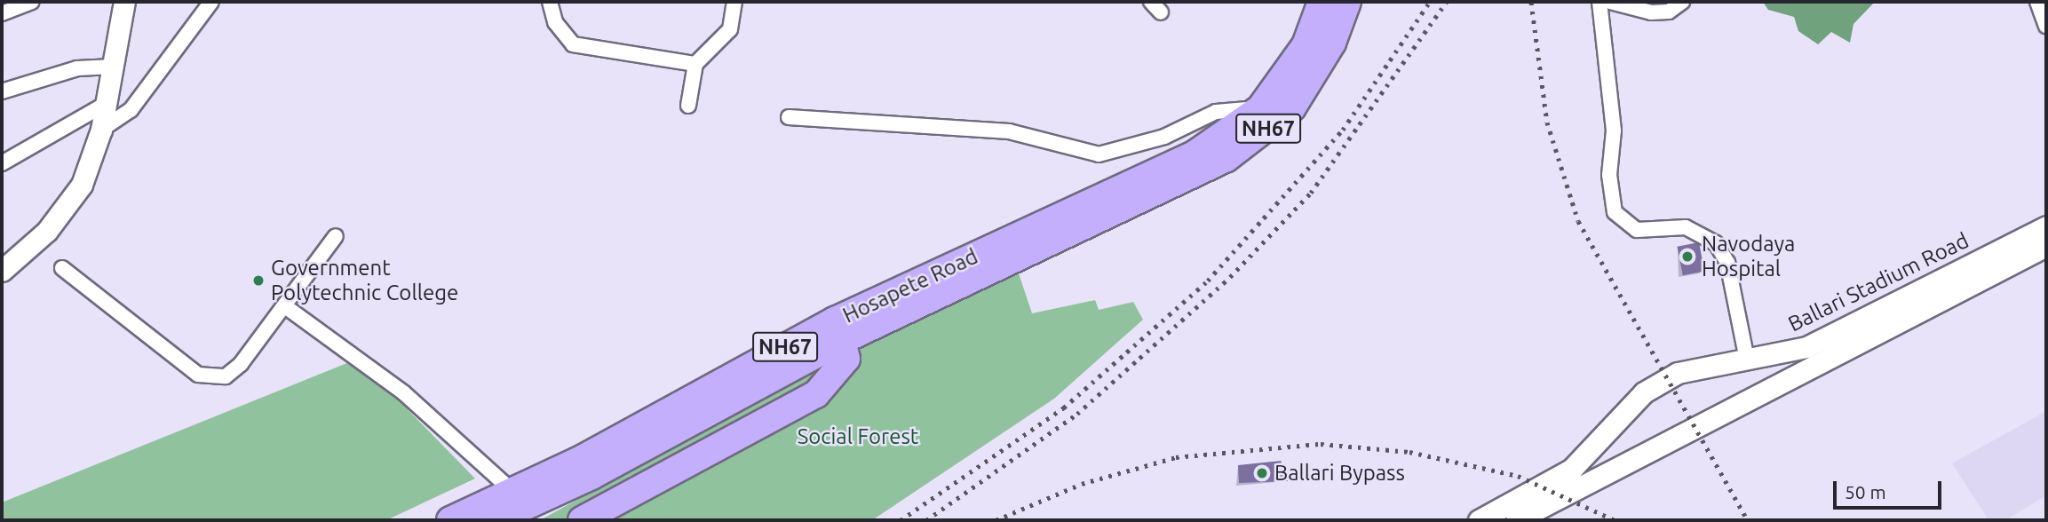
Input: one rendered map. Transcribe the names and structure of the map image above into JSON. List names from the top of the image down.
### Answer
{
  "streets": {
    "highway": ["NH67", "Hosapete Road"],
    "street": ["Ballari Stadium Road"]
  },
  "parks": ["Social Forest"],
  "places": ["Navodaya Hospital", "Government Polytechnic College", "Ballari Bypass"],
  "scale_bar": "50 m"
}
